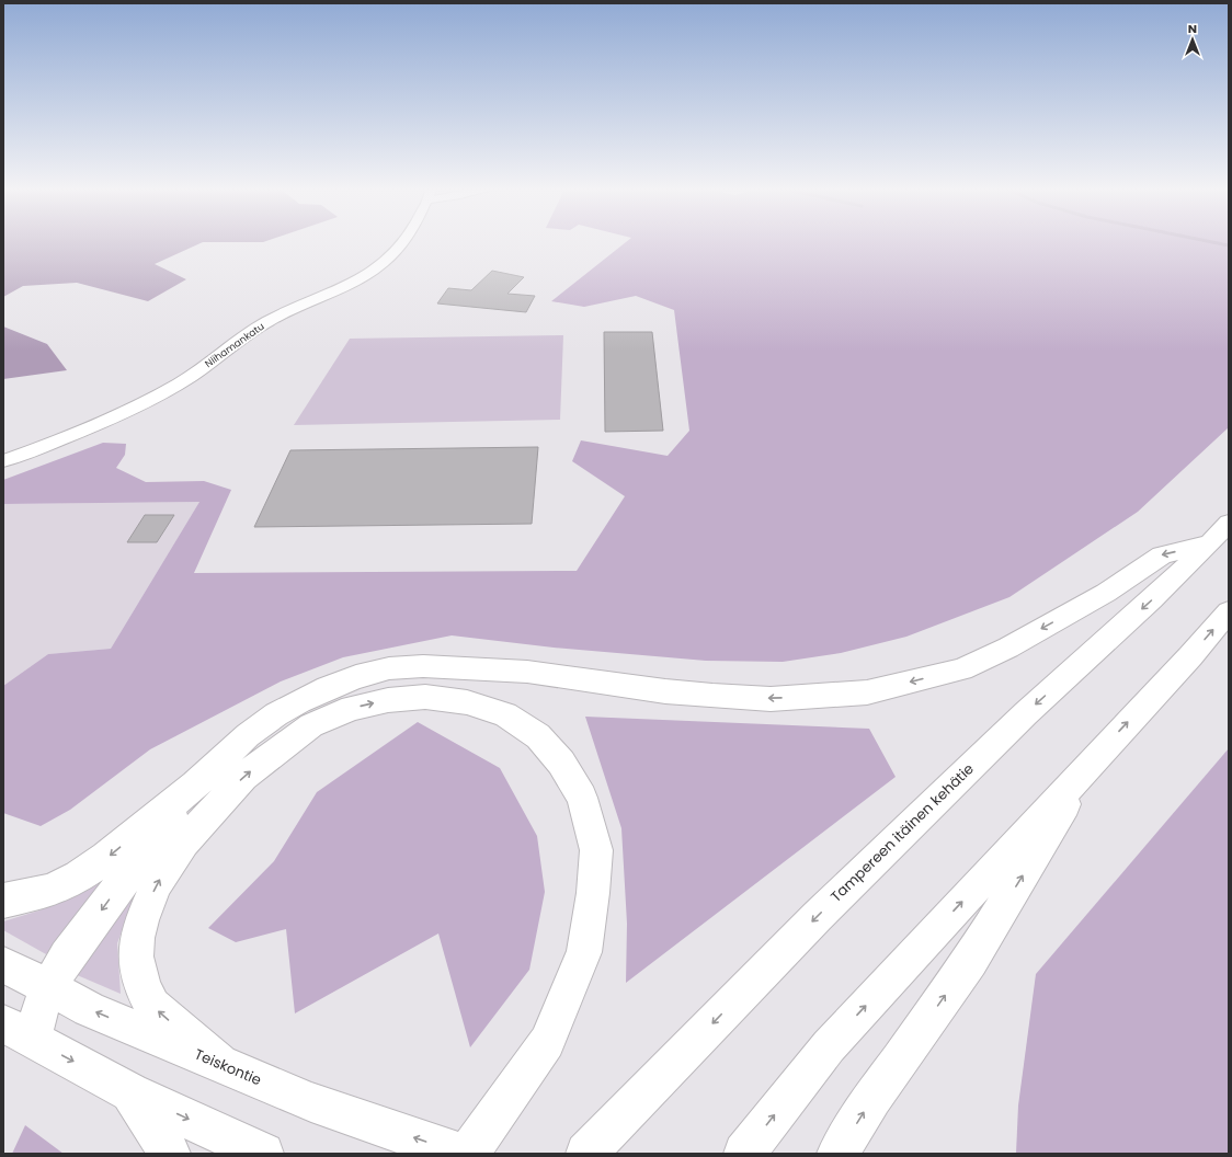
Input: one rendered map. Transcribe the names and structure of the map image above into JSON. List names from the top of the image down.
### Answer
{
  "streets": {
    "highway": ["Tampereen itäinen kehätie", "Teiskontie"],
    "street": ["Niihamankatu"]
  },
  "north": "top"
}
